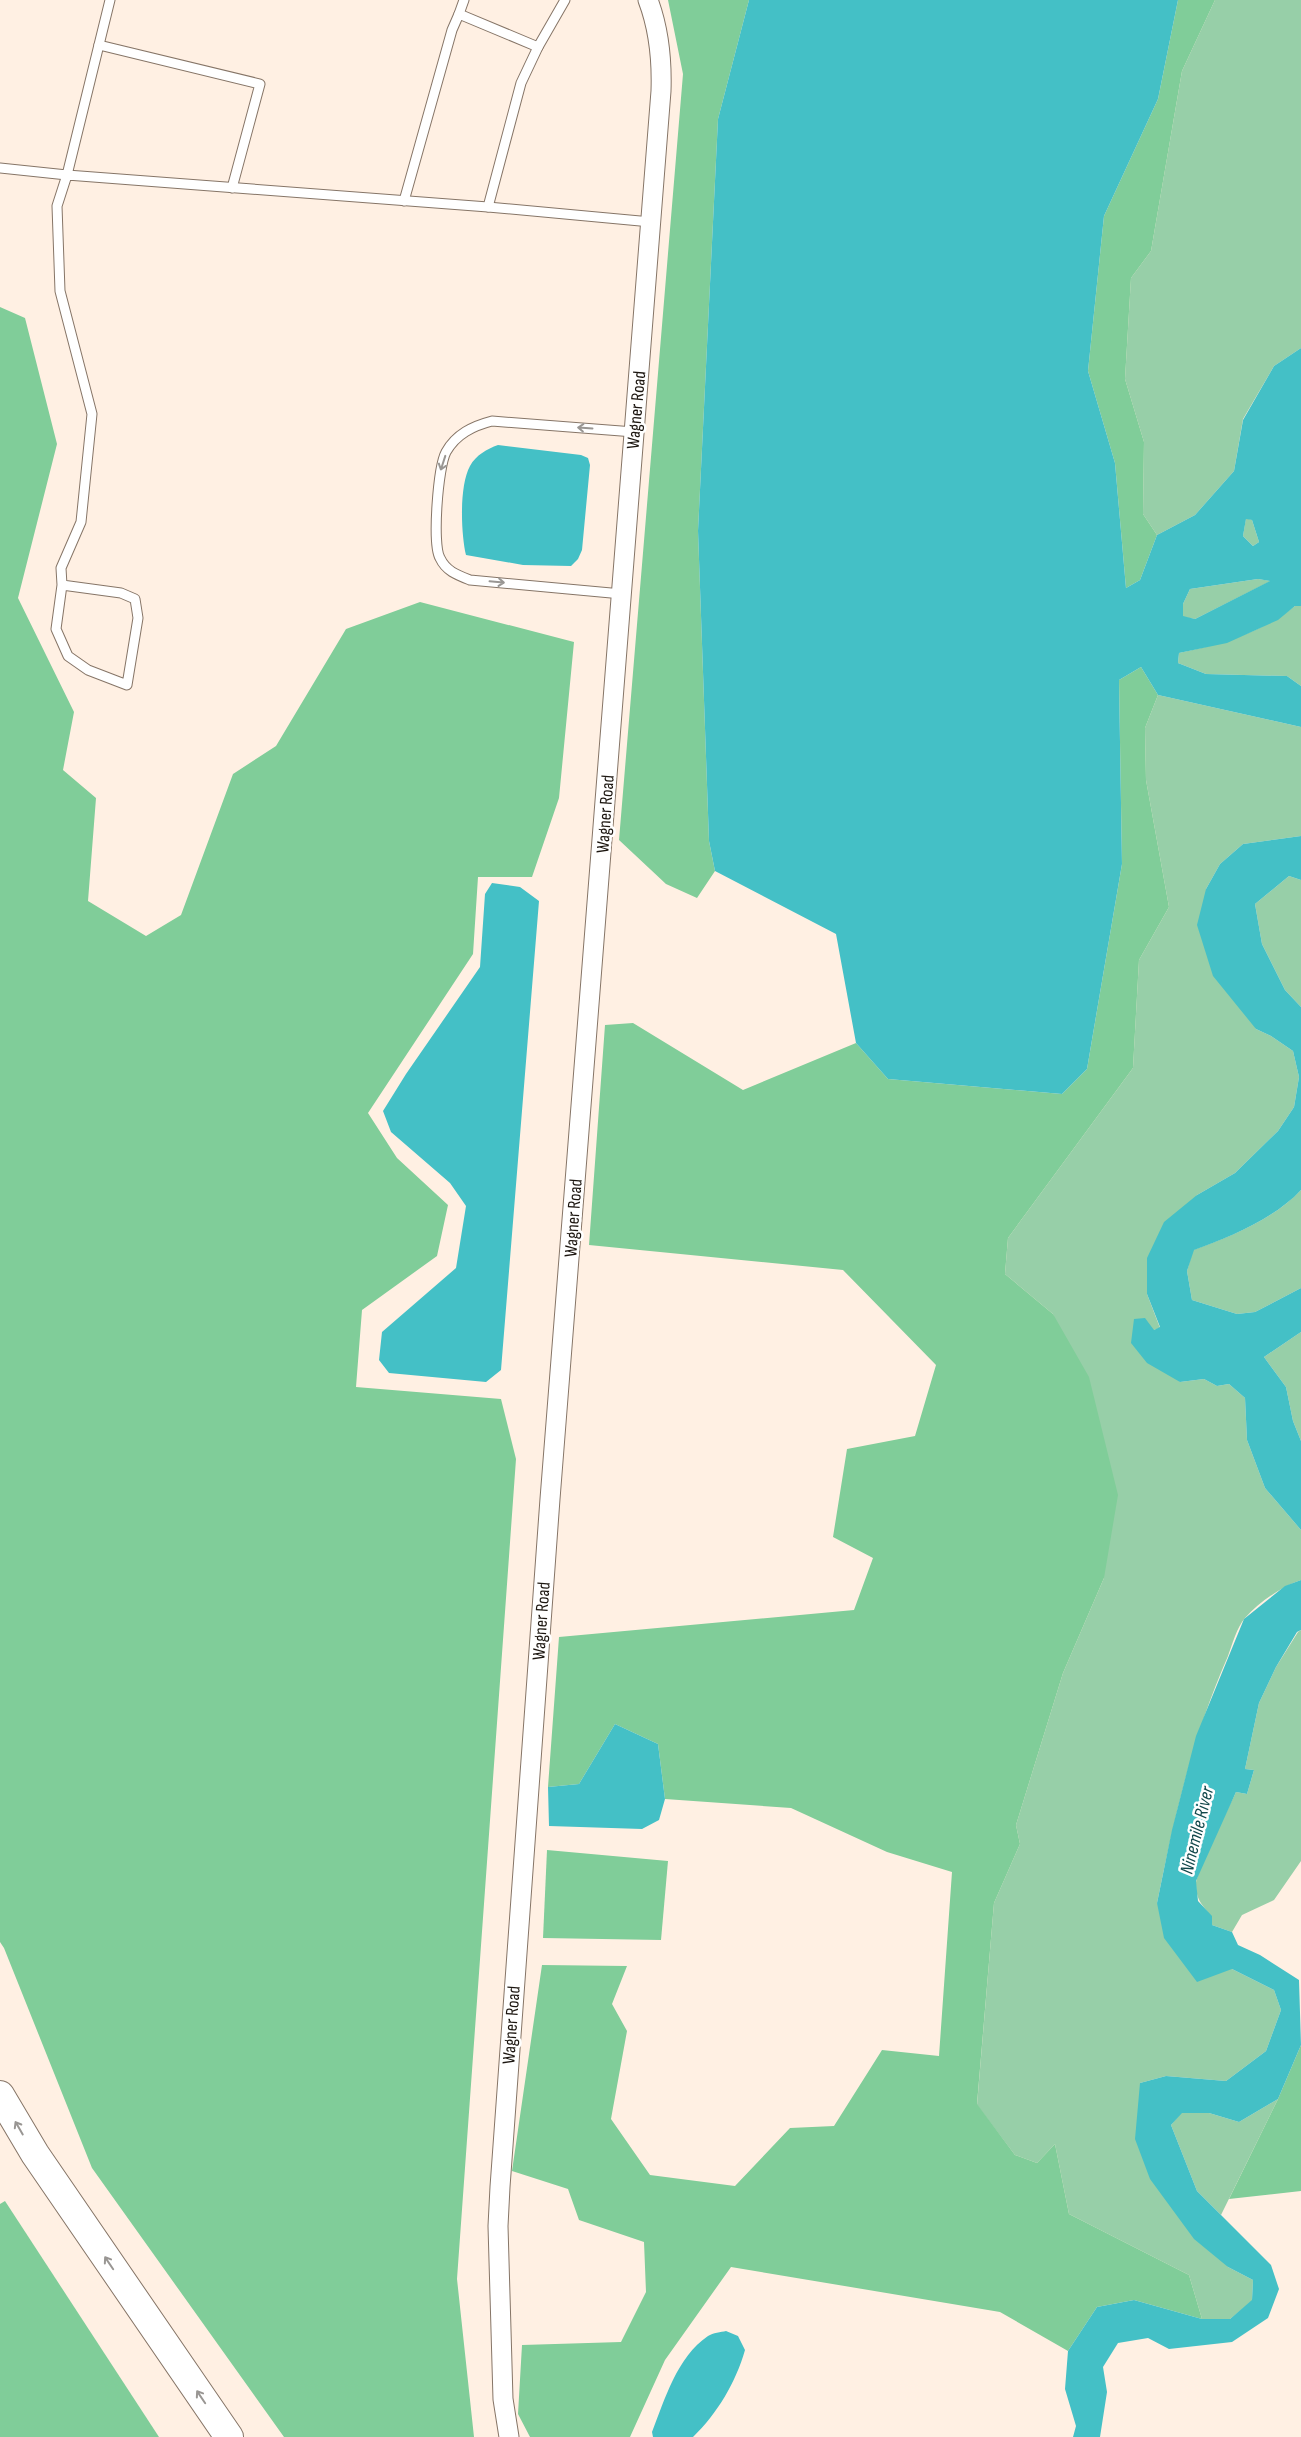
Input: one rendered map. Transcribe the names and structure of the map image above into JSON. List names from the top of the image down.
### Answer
{
  "streets": {
    "street": ["Wagner Road"]
  },
  "water": ["Ninemile River"]
}
